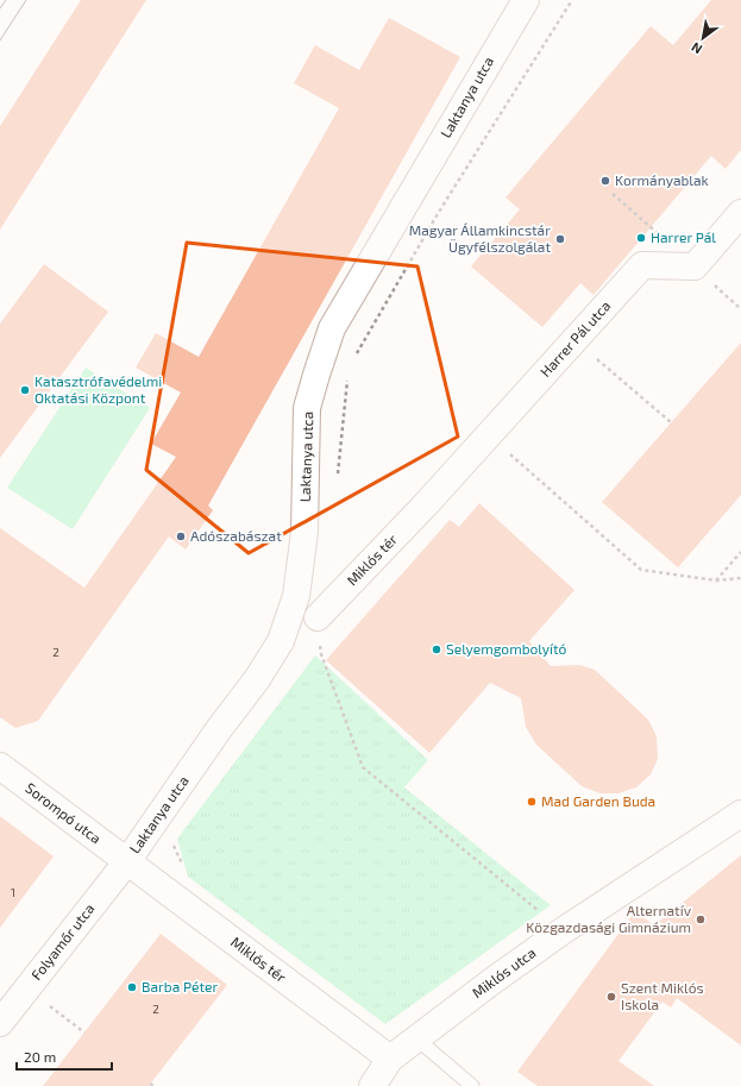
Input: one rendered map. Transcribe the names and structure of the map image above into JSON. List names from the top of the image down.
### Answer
{
  "streets": {
    "street": [
      "Laktanya utca",
      "Harrer Pál utca",
      "Miklós tér",
      "Sorompó utca",
      "Folyamőr utca",
      "Miklós utca"
    ]
  },
  "crossings": [
    ["Laktanya utca", "Miklós tér"],
    ["Laktanya utca", "Sorompó utca"],
    ["Laktanya utca", "Folyamőr utca"],
    ["Harrer Pál utca", "Miklós tér"],
    ["Miklós tér", "Sorompó utca"],
    ["Miklós tér", "Folyamőr utca"],
    ["Miklós tér", "Miklós utca"],
    ["Sorompó utca", "Folyamőr utca"]
  ],
  "places": [
    "Kormányablak",
    "Harrer Pál",
    "Magyar Államkincstár Ügyfélszolgálat",
    "Katasztrófavédelmi Oktatási Központ",
    "Adószabászat",
    "Selyemgombolyító",
    "Mad Garden Buda",
    "Alternatív Közgazdasági Gimnázium",
    "Barba Péter",
    "Szent Miklós Iskola"
  ],
  "house_numbers": ["2", "1", "2"],
  "scale_bar": "20 m",
  "north": "bottom left"
}
